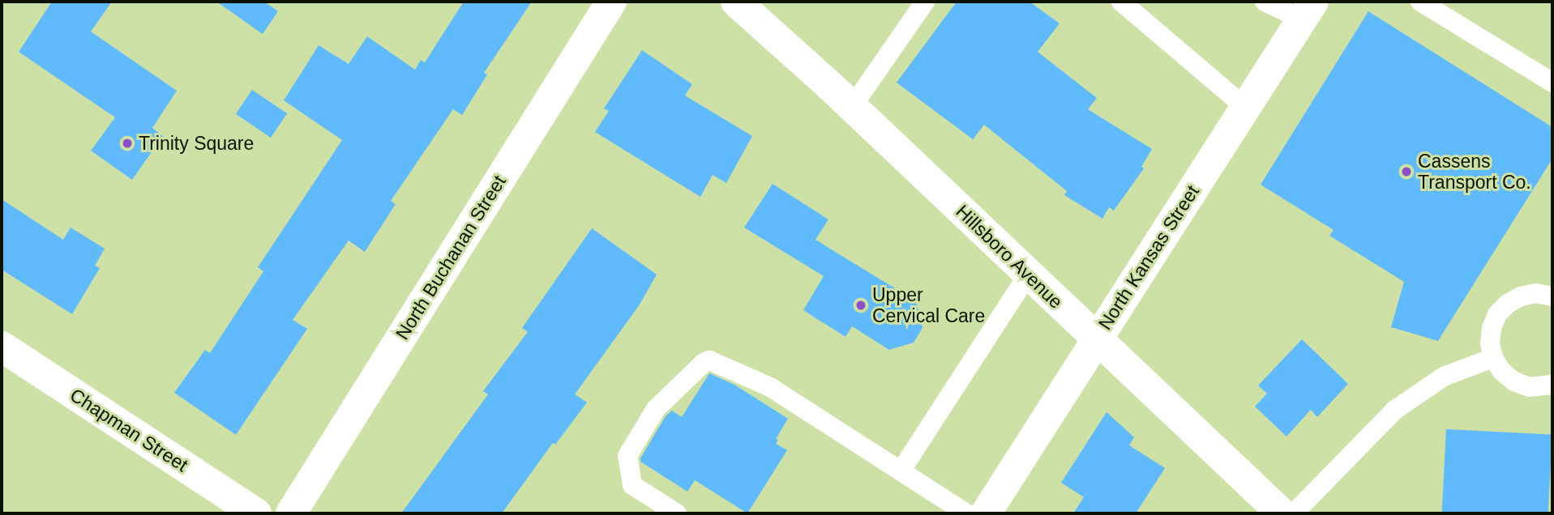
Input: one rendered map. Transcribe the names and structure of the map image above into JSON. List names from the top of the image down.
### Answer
{
  "streets": {
    "street": [
      "Hillsboro Avenue",
      "North Buchanan Street",
      "North Kansas Street",
      "Chapman Street"
    ]
  },
  "crossings": [
    ["Hillsboro Avenue", "North Kansas Street"]
  ],
  "places": ["Trinity Square", "Cassens Transport Co.", "Upper Cervical Care"]
}
